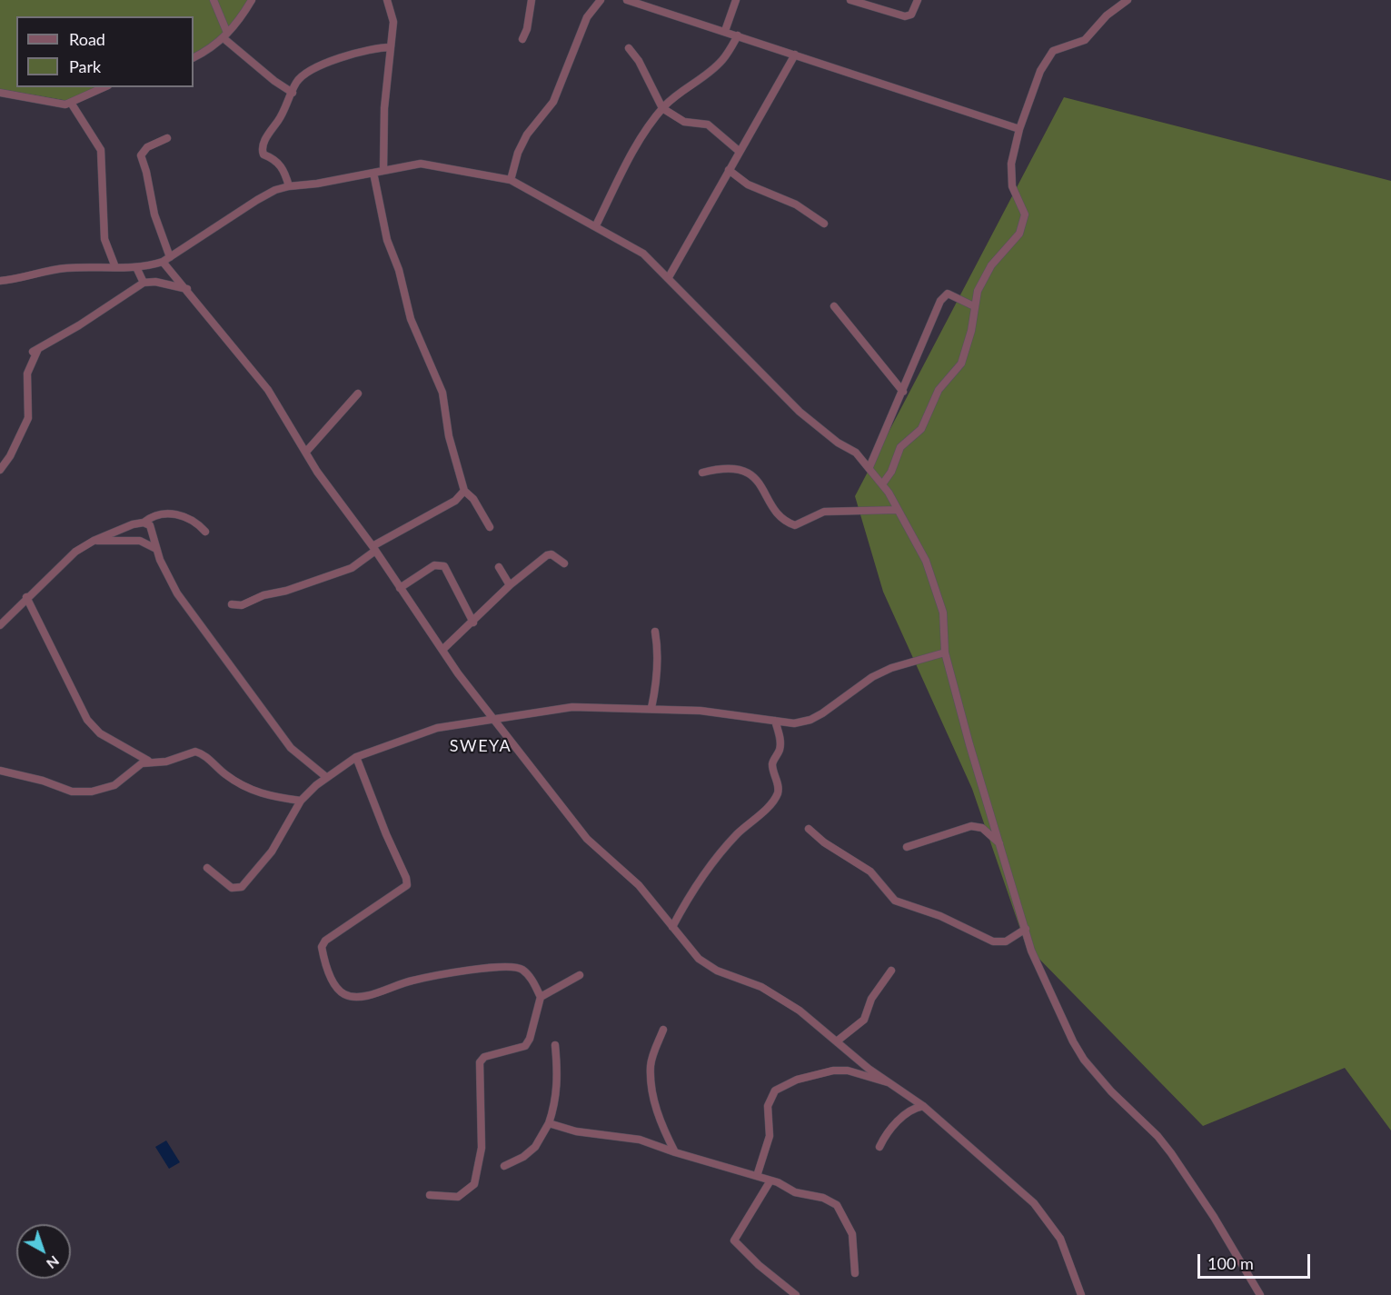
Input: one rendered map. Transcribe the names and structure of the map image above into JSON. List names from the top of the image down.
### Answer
{
  "districts": ["SWEYA"],
  "legend": ["Road", "Park"],
  "scale_bar": "100 m",
  "north": "bottom right"
}
